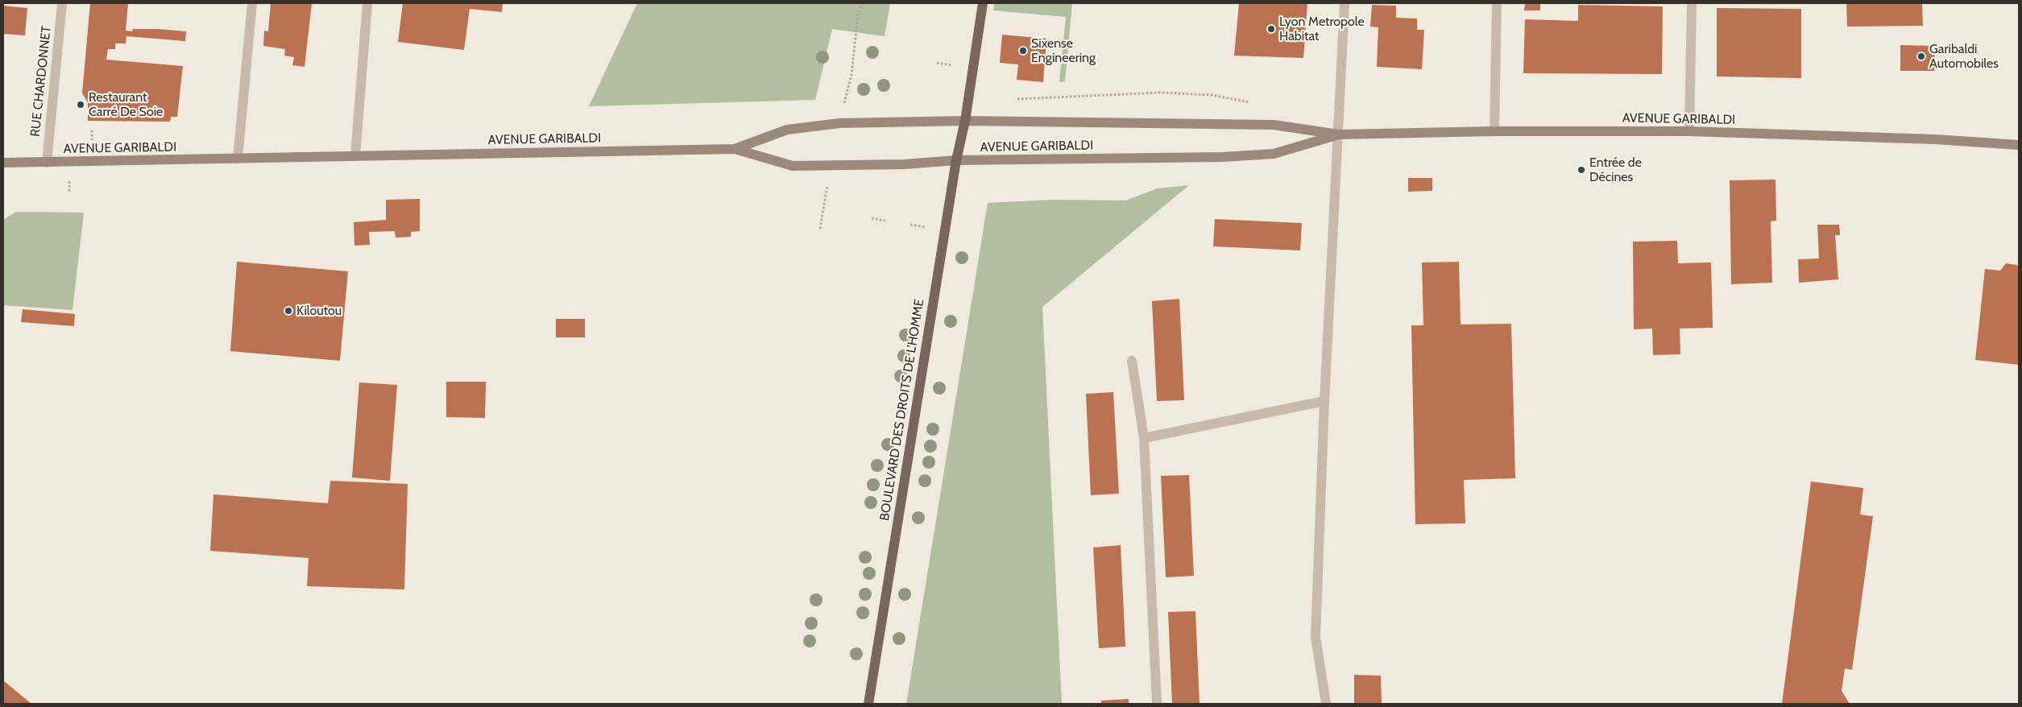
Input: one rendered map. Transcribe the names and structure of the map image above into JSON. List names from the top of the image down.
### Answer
{
  "streets": {
    "main road": ["AVENUE GARIBALDI", "BOULEVARD DES DROITS DE L'HOMME"],
    "street": ["RUE CHARDONNET"]
  },
  "crossings": [
    ["RUE CHARDONNET", "AVENUE GARIBALDI"],
    ["AVENUE GARIBALDI", "BOULEVARD DES DROITS DE L'HOMME"]
  ],
  "places": [
    "Lyon Metropole Habitat",
    "Sixense Engineering",
    "Garibaldi Automobiles",
    "Restaurant Carré De Soie",
    "Entrée de Décines",
    "Kiloutou"
  ]
}
